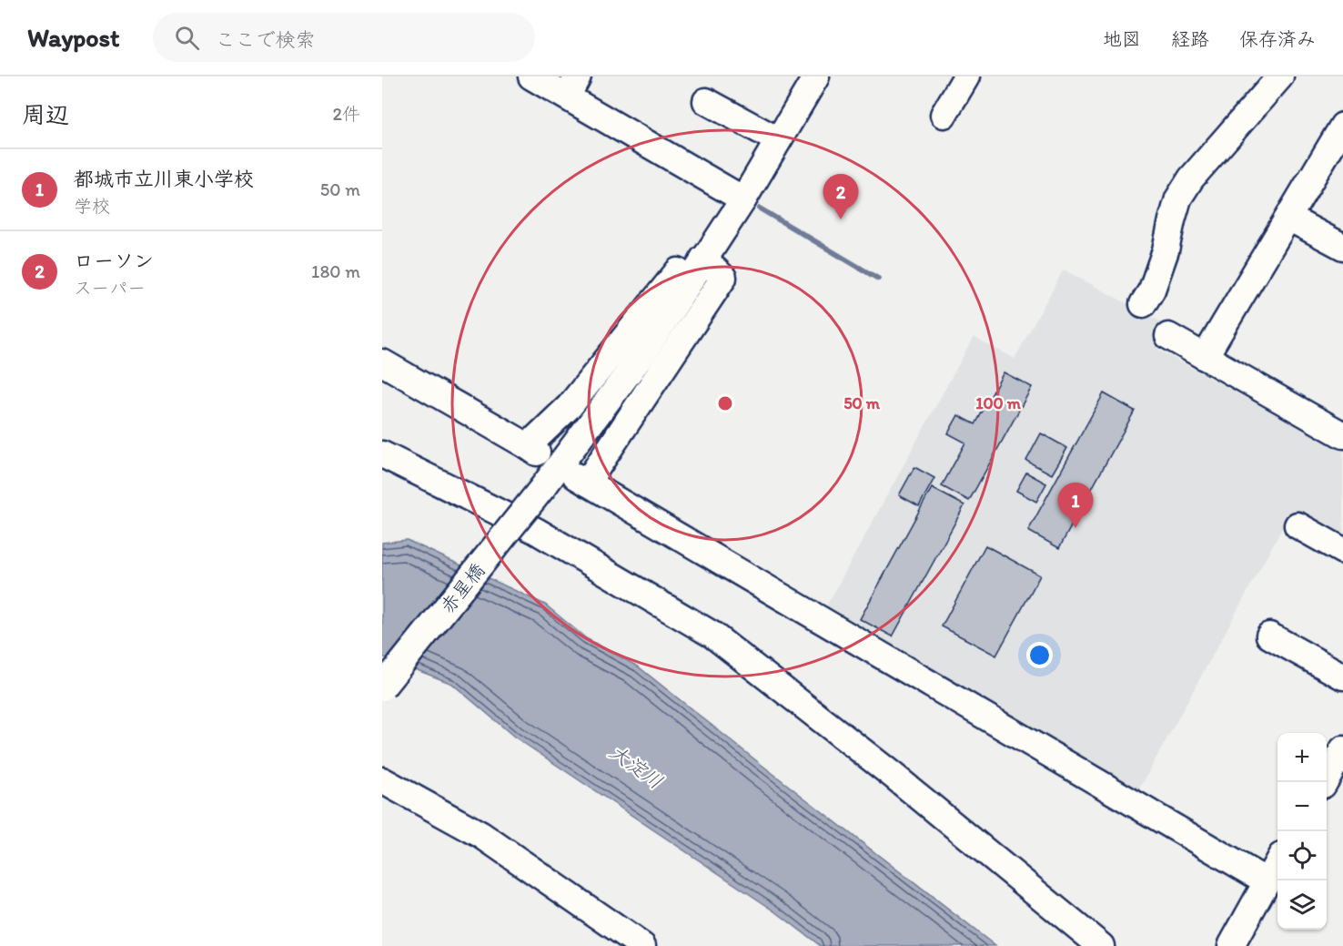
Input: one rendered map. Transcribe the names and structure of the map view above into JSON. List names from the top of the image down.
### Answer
{
  "streets": {
    "street": ["赤星橋"]
  },
  "water": ["大淀川"],
  "page": {
    "header": "Waypost",
    "search": "ここで検索",
    "nav": ["地図", "経路", "保存済み"],
    "heading": ["周辺", "2件"],
    "list": [
      {
        "mark": "1",
        "name": "都城市立川東小学校",
        "note": "学校",
        "value": "50 m"
      },
      {
        "mark": "2",
        "name": "ローソン",
        "note": "スーパー",
        "value": "180 m"
      }
    ],
    "pins": ["2", "1"],
    "map_buttons": ["+", "−"]
  },
  "rings": ["50 m", "100 m"]
}
